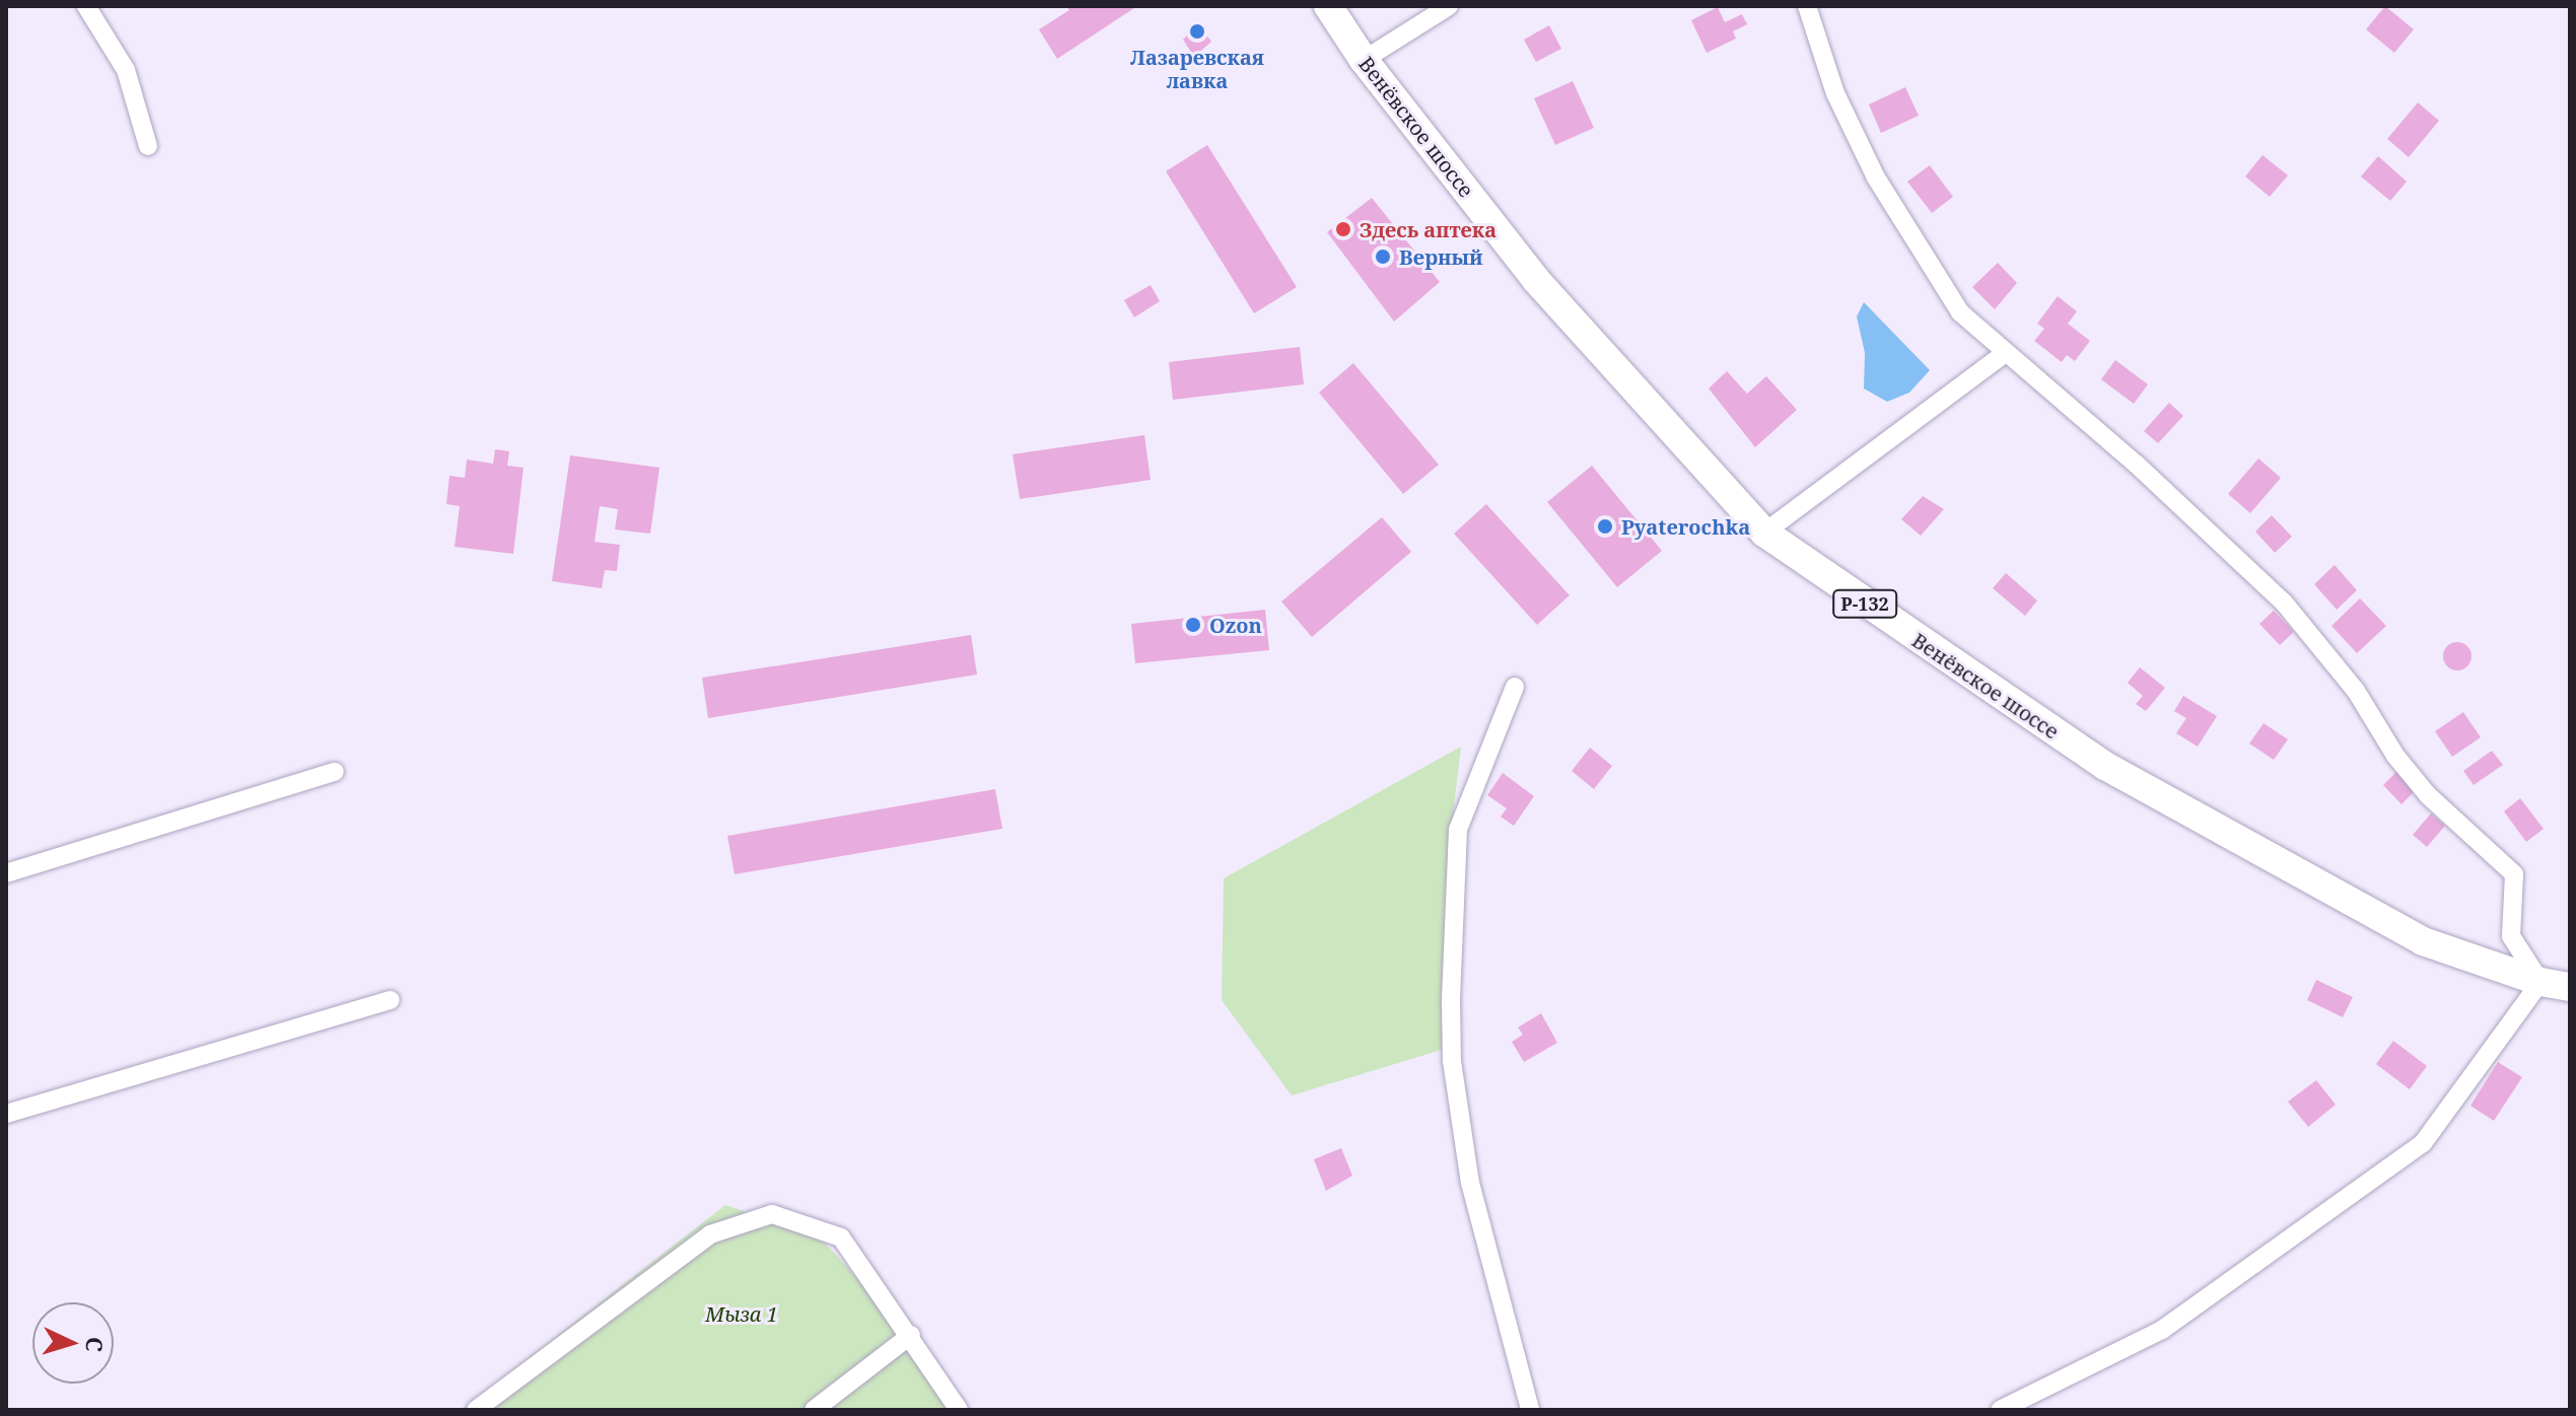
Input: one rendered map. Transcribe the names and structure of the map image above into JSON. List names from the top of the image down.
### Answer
{
  "streets": {
    "main road": ["Венёвское шоссе", "Р-132"]
  },
  "parks": ["Мыза 1"],
  "places": [
    "Лазаревская лавка",
    "Здесь аптека",
    "Верный",
    "Pyaterochka",
    "Ozon"
  ],
  "north": "right"
}
